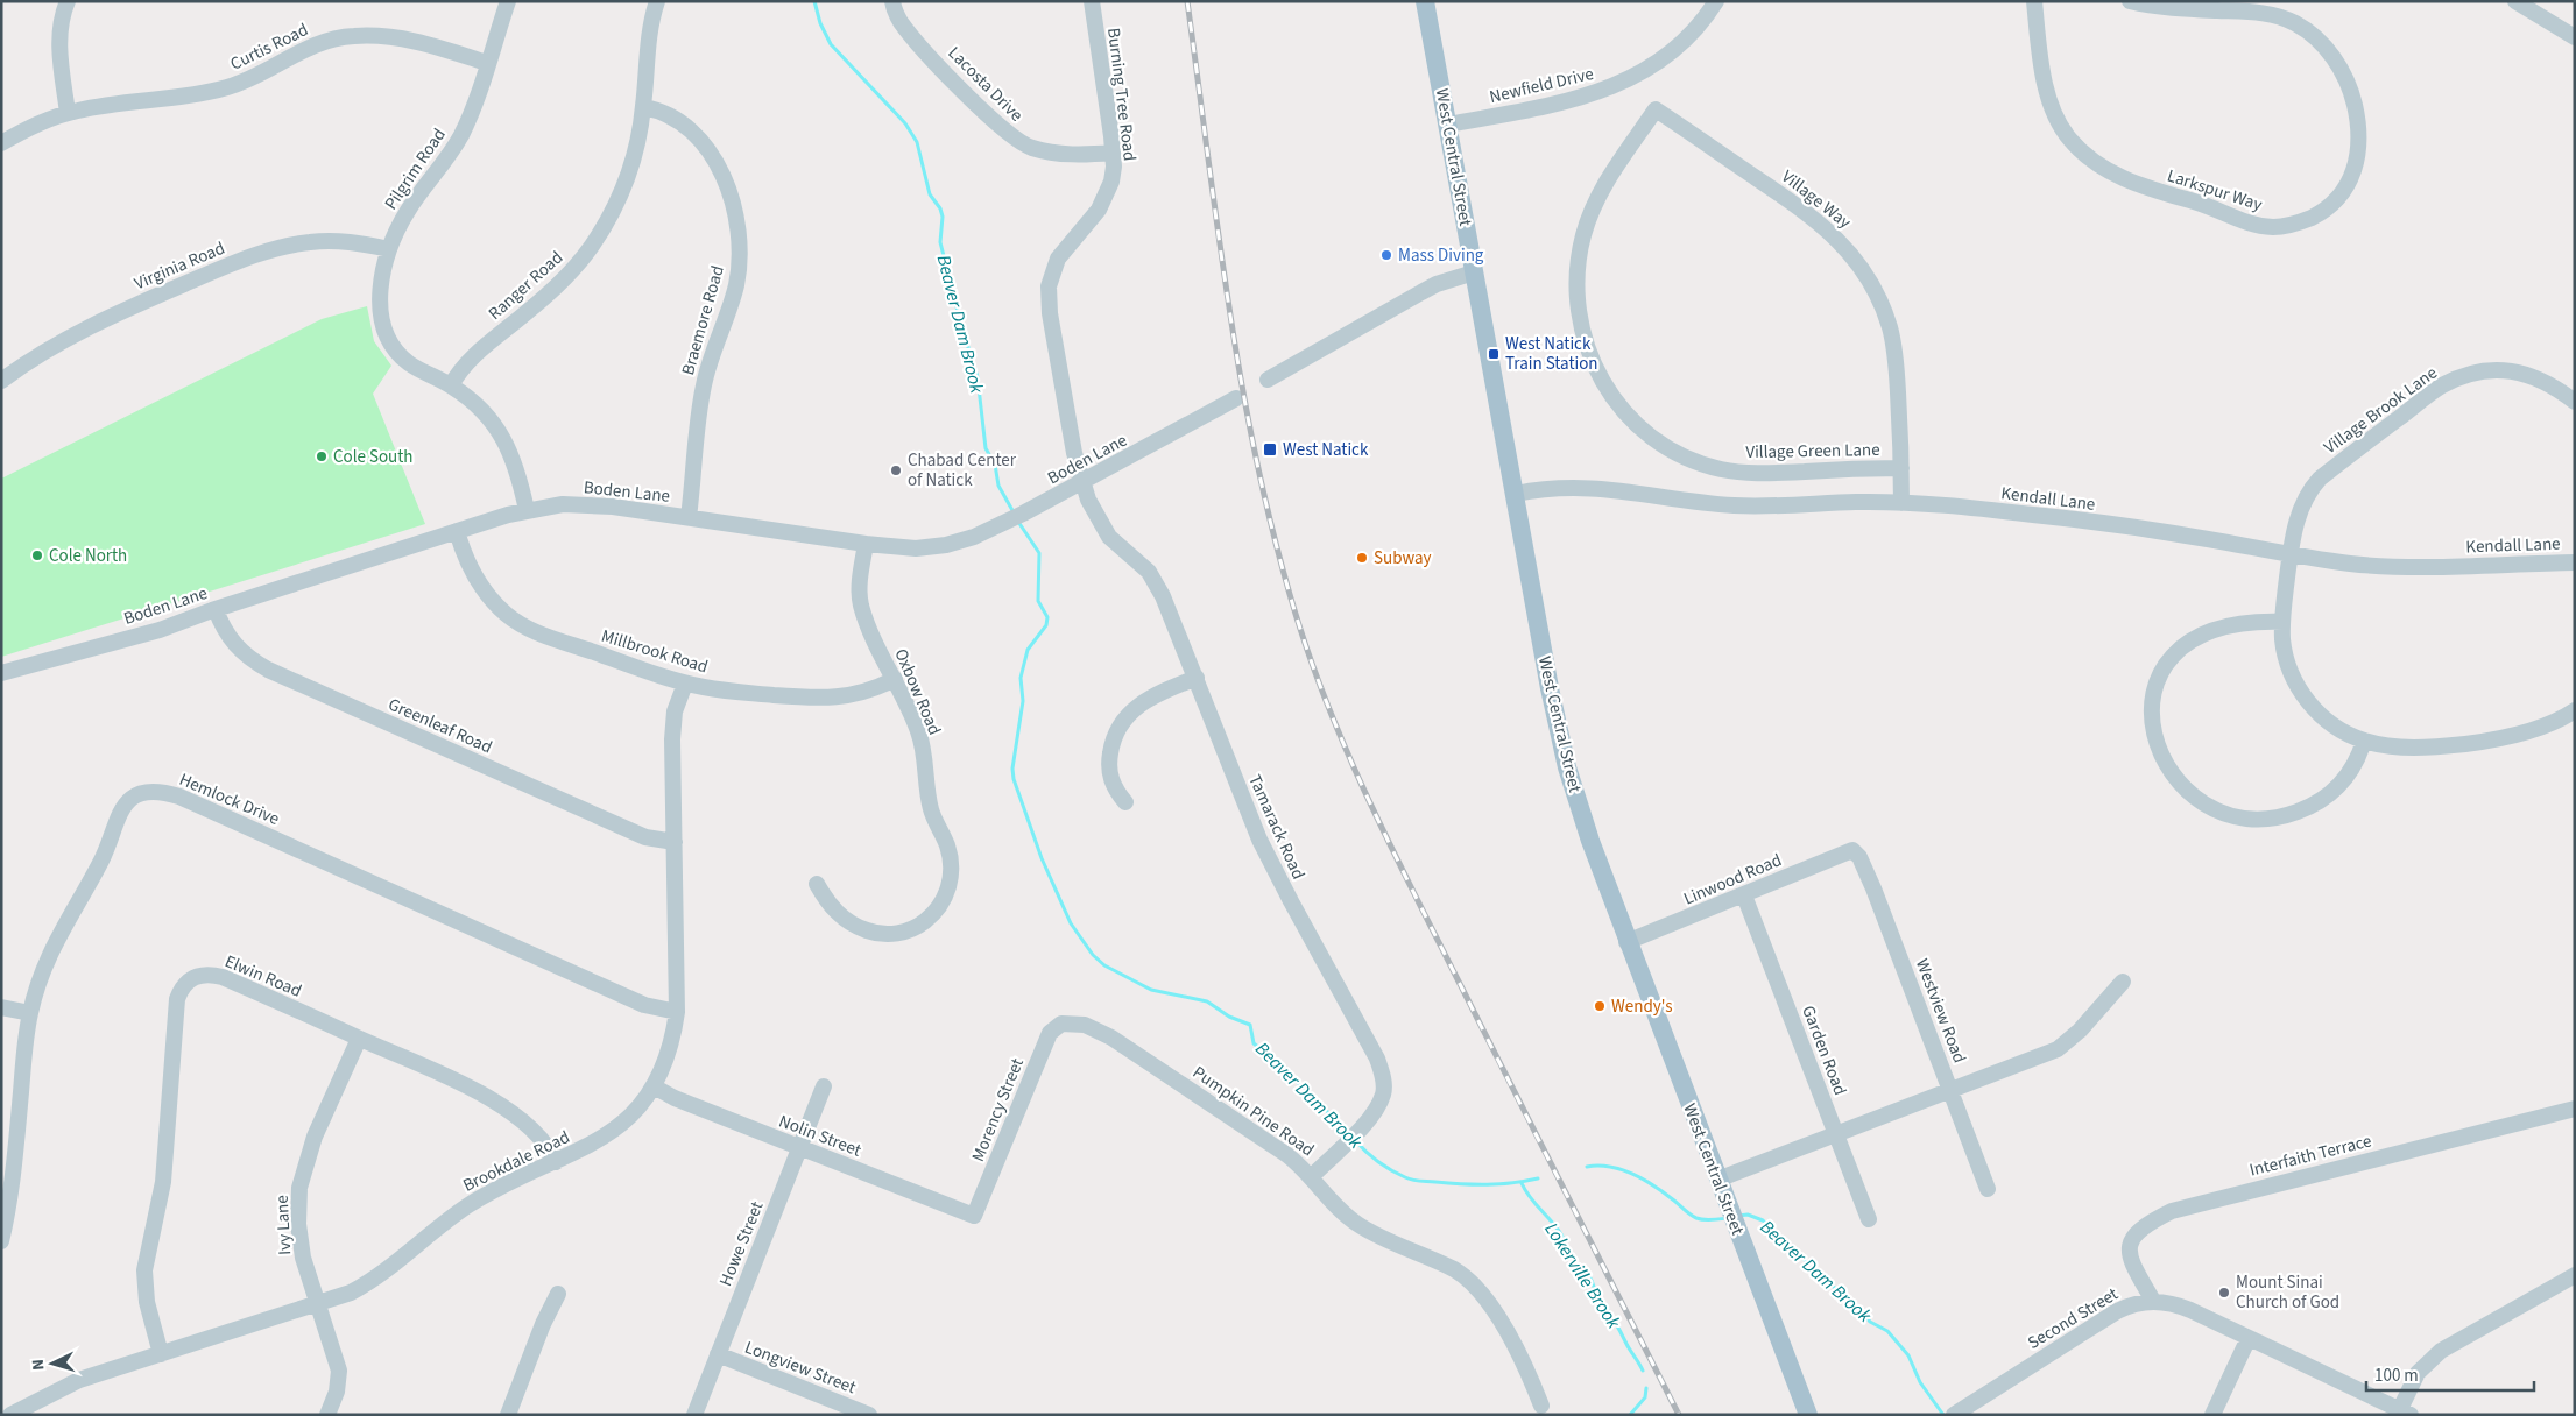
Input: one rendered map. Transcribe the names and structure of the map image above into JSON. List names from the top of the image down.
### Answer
{
  "streets": {
    "main road": ["West Central Street"],
    "street": [
      "Curtis Road",
      "Lacosta Drive",
      "Newfield Drive",
      "Burning Tree Road",
      "Pilgrim Road",
      "Larkspur Way",
      "Village Way",
      "Virginia Road",
      "Ranger Road",
      "Braemore Road",
      "Village Brook Lane",
      "Village Green Lane",
      "Boden Lane",
      "Kendall Lane",
      "Millbrook Road",
      "Oxbow Road",
      "Greenleaf Road",
      "Hemlock Drive",
      "Tamarack Road",
      "Linwood Road",
      "Elwin Road",
      "Westview Road",
      "Garden Road",
      "Morency Street",
      "Pumpkin Pine Road",
      "Nolin Street",
      "Interfaith Terrace",
      "Brookdale Road",
      "Ivy Lane",
      "Howe Street",
      "Second Street",
      "Longview Street"
    ]
  },
  "crossings": [
    ["Curtis Road", "Pilgrim Road"],
    ["Lacosta Drive", "Burning Tree Road"],
    ["Newfield Drive", "West Central Street"],
    ["Burning Tree Road", "Boden Lane"],
    ["Burning Tree Road", "Tamarack Road"],
    ["West Central Street", "Kendall Lane"],
    ["West Central Street", "Linwood Road"],
    ["Pilgrim Road", "Virginia Road"],
    ["Pilgrim Road", "Ranger Road"],
    ["Pilgrim Road", "Boden Lane"],
    ["Village Way", "Village Green Lane"],
    ["Village Way", "Kendall Lane"],
    ["Ranger Road", "Braemore Road"],
    ["Braemore Road", "Boden Lane"],
    ["Village Brook Lane", "Kendall Lane"],
    ["Boden Lane", "Millbrook Road"],
    ["Boden Lane", "Oxbow Road"],
    ["Boden Lane", "Greenleaf Road"],
    ["Boden Lane", "Tamarack Road"],
    ["Millbrook Road", "Oxbow Road"],
    ["Millbrook Road", "Brookdale Road"],
    ["Greenleaf Road", "Brookdale Road"],
    ["Hemlock Drive", "Brookdale Road"],
    ["Tamarack Road", "Pumpkin Pine Road"],
    ["Linwood Road", "Westview Road"],
    ["Linwood Road", "Garden Road"],
    ["Elwin Road", "Brookdale Road"],
    ["Elwin Road", "Ivy Lane"],
    ["Morency Street", "Pumpkin Pine Road"],
    ["Morency Street", "Nolin Street"],
    ["Nolin Street", "Brookdale Road"],
    ["Nolin Street", "Howe Street"],
    ["Interfaith Terrace", "Second Street"],
    ["Brookdale Road", "Ivy Lane"],
    ["Howe Street", "Longview Street"]
  ],
  "water": ["Beaver Dam Brook", "Lokerville Brook"],
  "places": {
    "other": [
      "Mass Diving",
      "Cole South",
      "Chabad Center of Natick",
      "Cole North",
      "Subway",
      "Wendy's",
      "Mount Sinai Church of God"
    ],
    "transit": ["West Natick Train Station", "West Natick"]
  },
  "scale_bar": "100 m",
  "north": "left"
}
